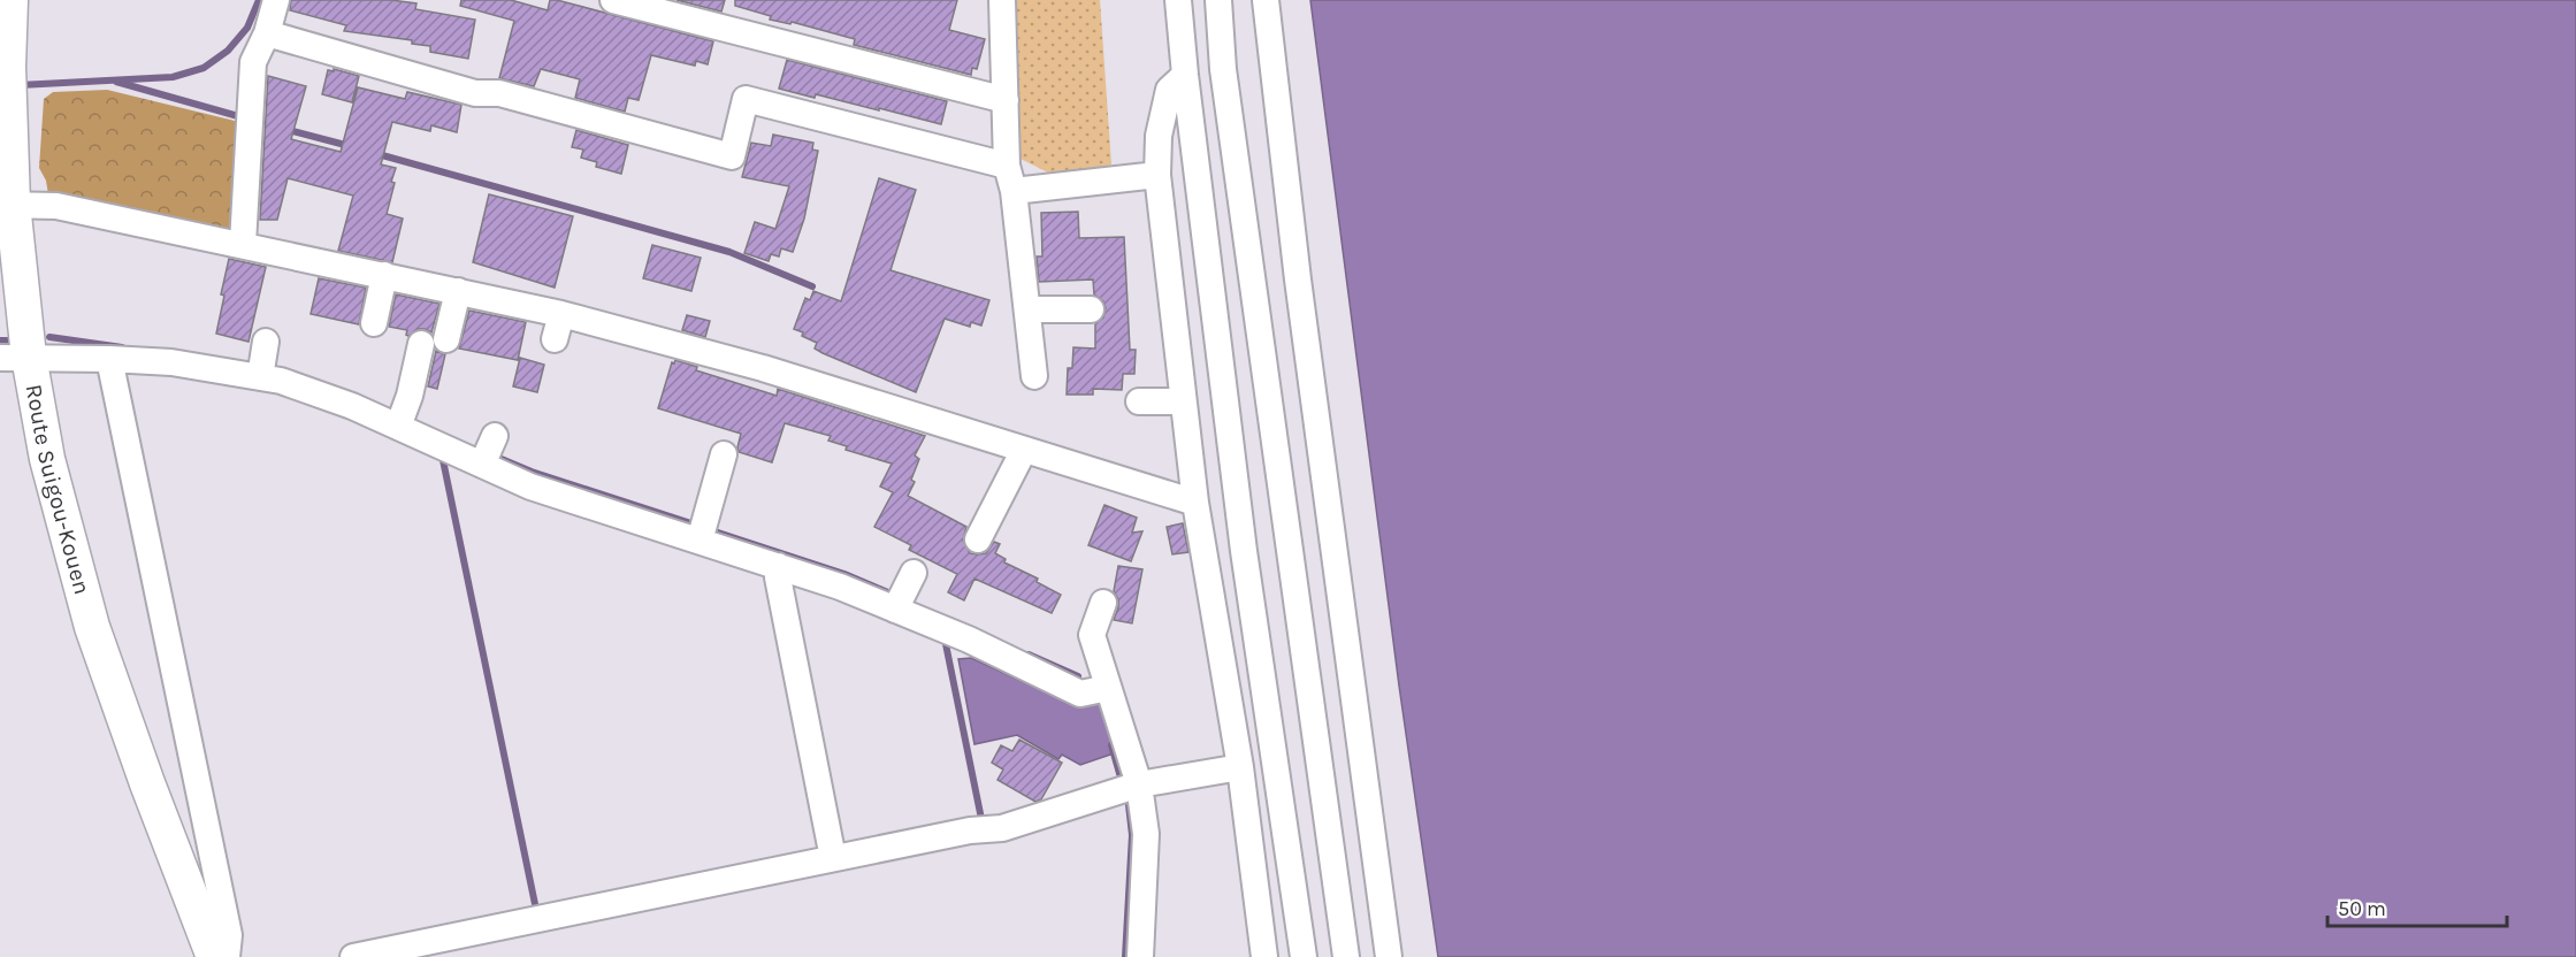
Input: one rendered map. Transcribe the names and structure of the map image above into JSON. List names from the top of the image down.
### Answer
{
  "streets": {
    "main road": ["Route Suigou-Kouen"]
  },
  "scale_bar": "50 m"
}
